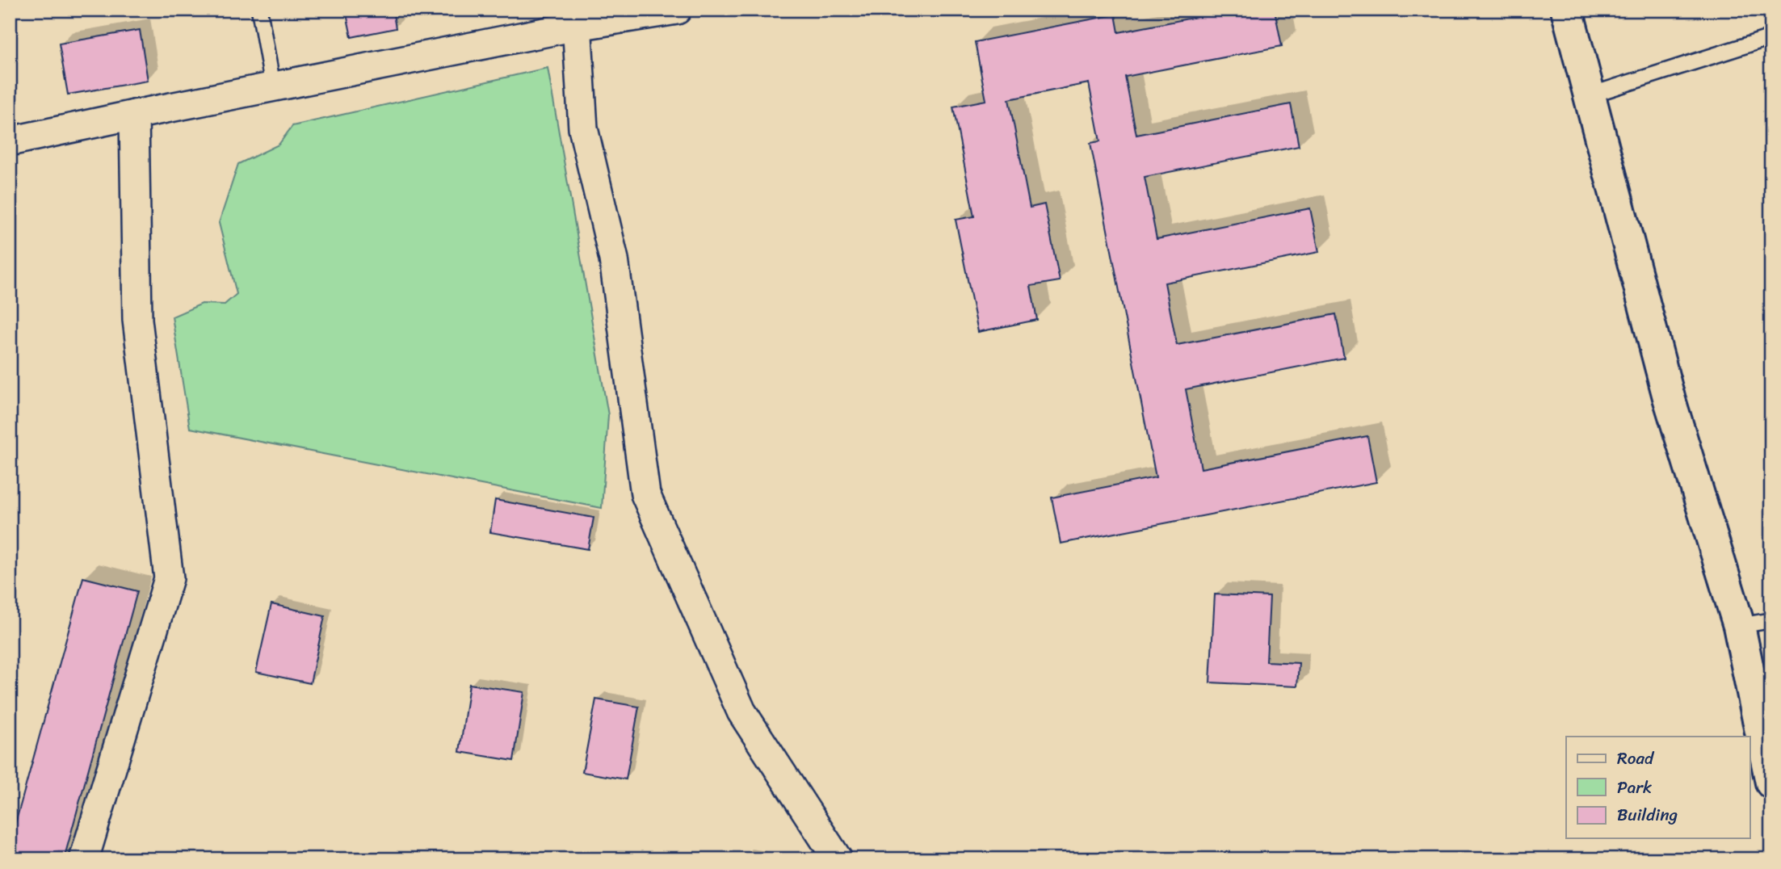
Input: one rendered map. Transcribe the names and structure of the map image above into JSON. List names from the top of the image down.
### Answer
{
  "legend": ["Road", "Park", "Building"]
}
